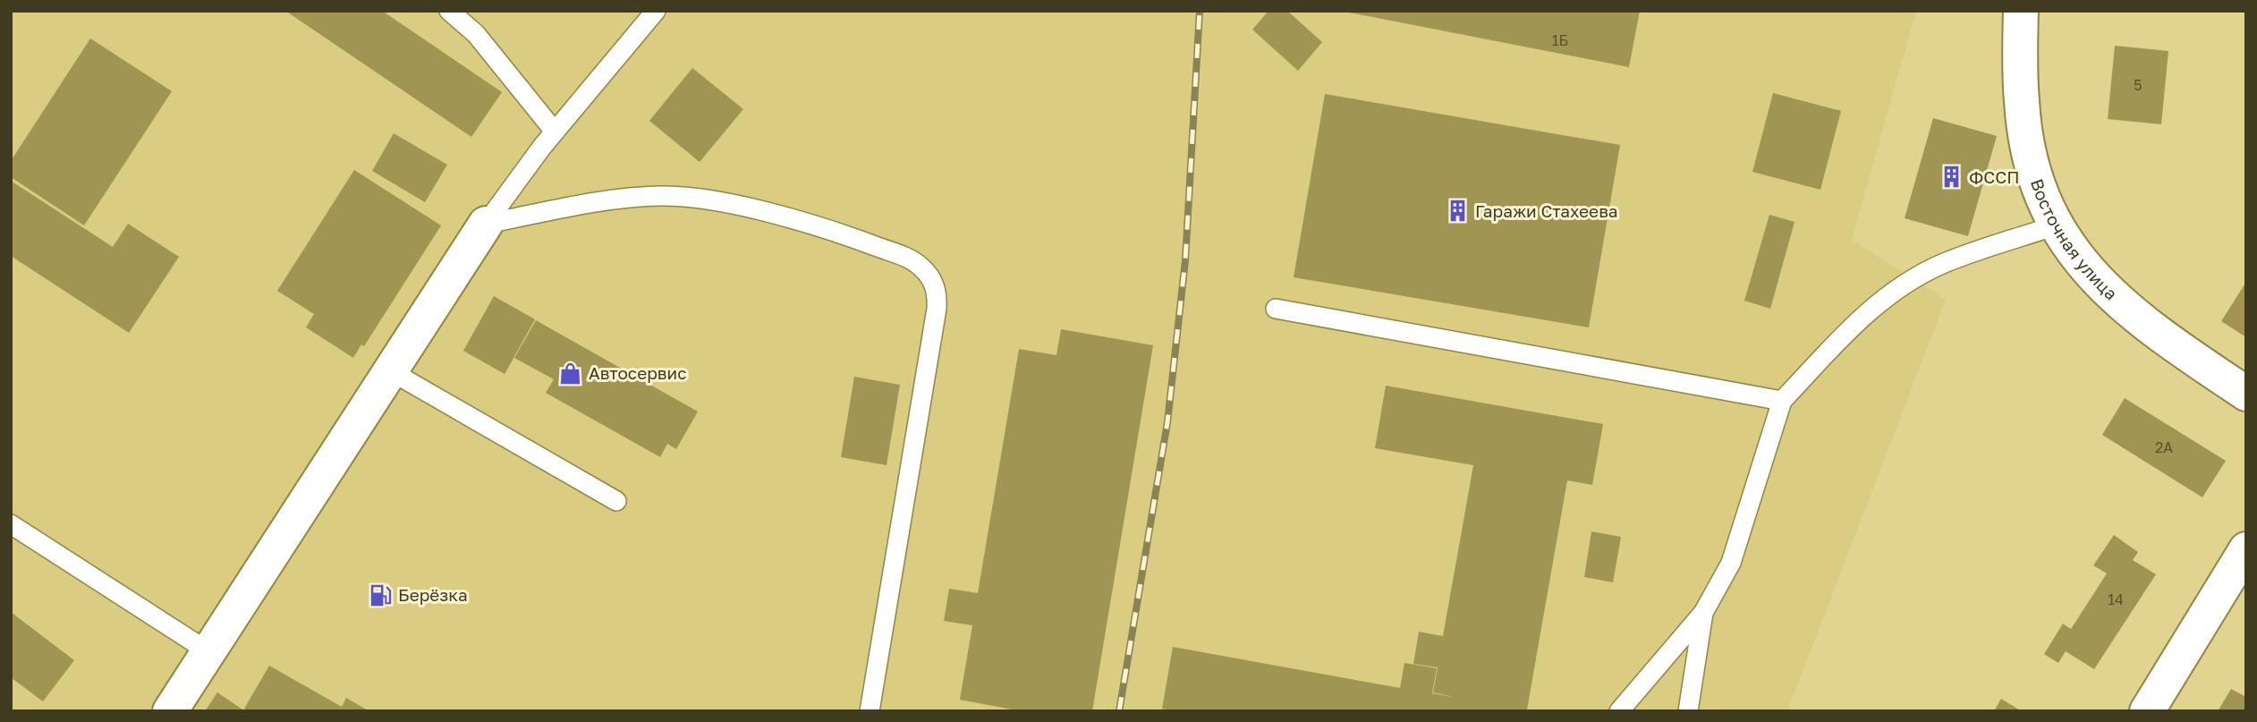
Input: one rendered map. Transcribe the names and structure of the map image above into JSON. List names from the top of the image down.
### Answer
{
  "streets": {
    "street": ["Восточная улица"]
  },
  "places": {
    "building": ["ФССП", "Гаражи Стахеева"],
    "shop": ["Автосервис"],
    "fuel station": ["Берёзка"]
  },
  "house_numbers": [
    "1Б",
    "5",
    "2А",
    "14"
  ]
}
